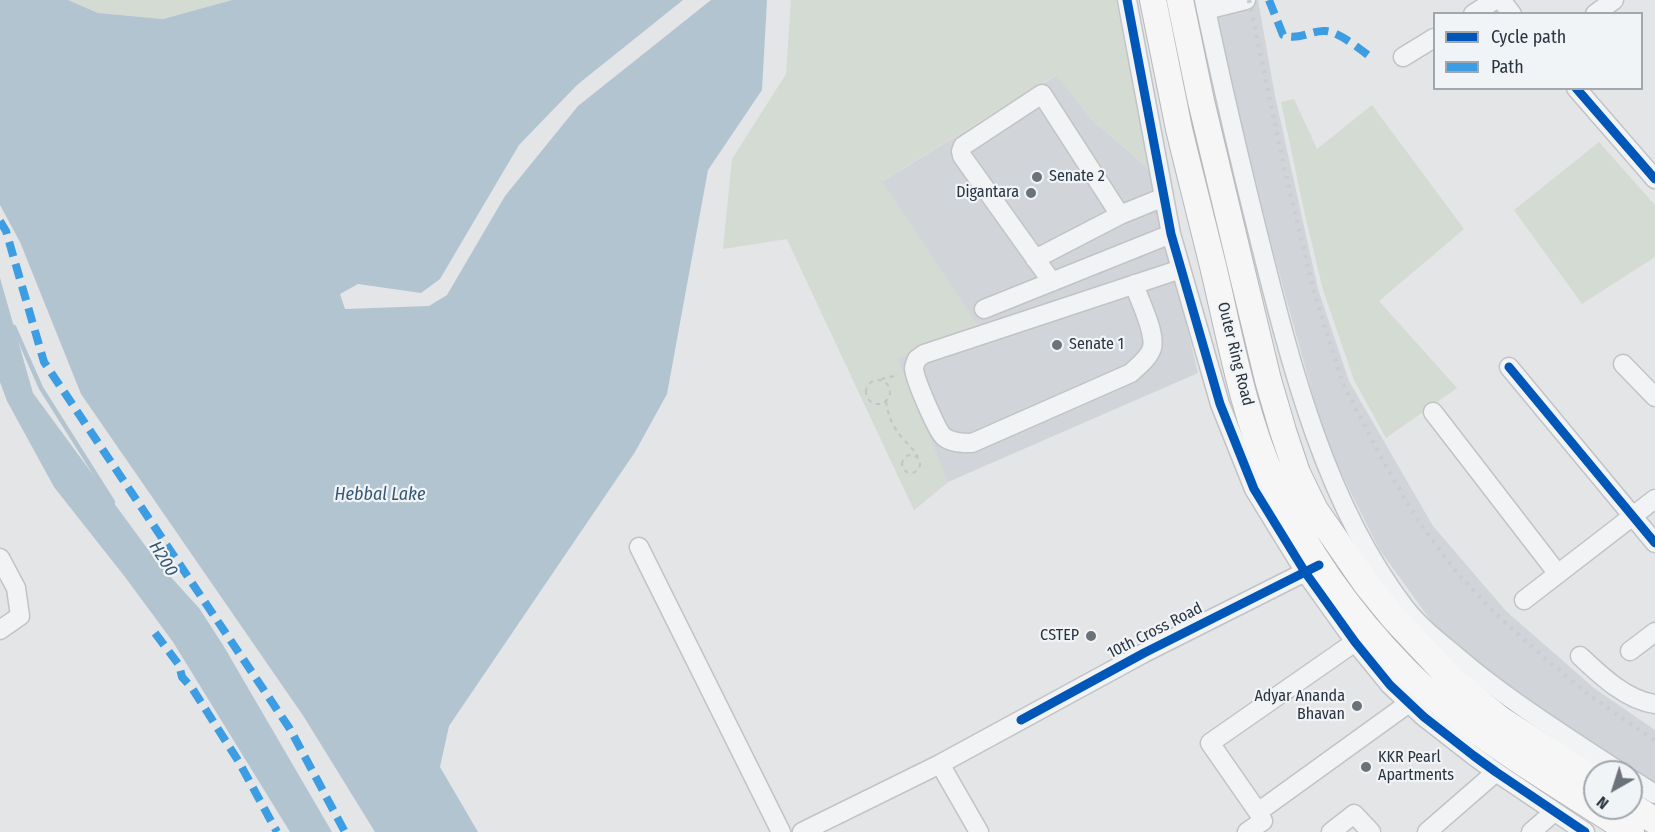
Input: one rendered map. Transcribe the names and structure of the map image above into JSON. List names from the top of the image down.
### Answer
{
  "streets": {
    "highway": ["Outer Ring Road"],
    "street": ["10th Cross Road"]
  },
  "crossings": [
    ["Outer Ring Road", "10th Cross Road"]
  ],
  "water": ["Hebbal Lake", "H200"],
  "places": [
    "Senate 2",
    "Digantara",
    "Senate 1",
    "CSTEP",
    "Adyar Ananda Bhavan",
    "KKR Pearl Apartments"
  ],
  "legend": ["Cycle path", "Path"],
  "north": "bottom left"
}
